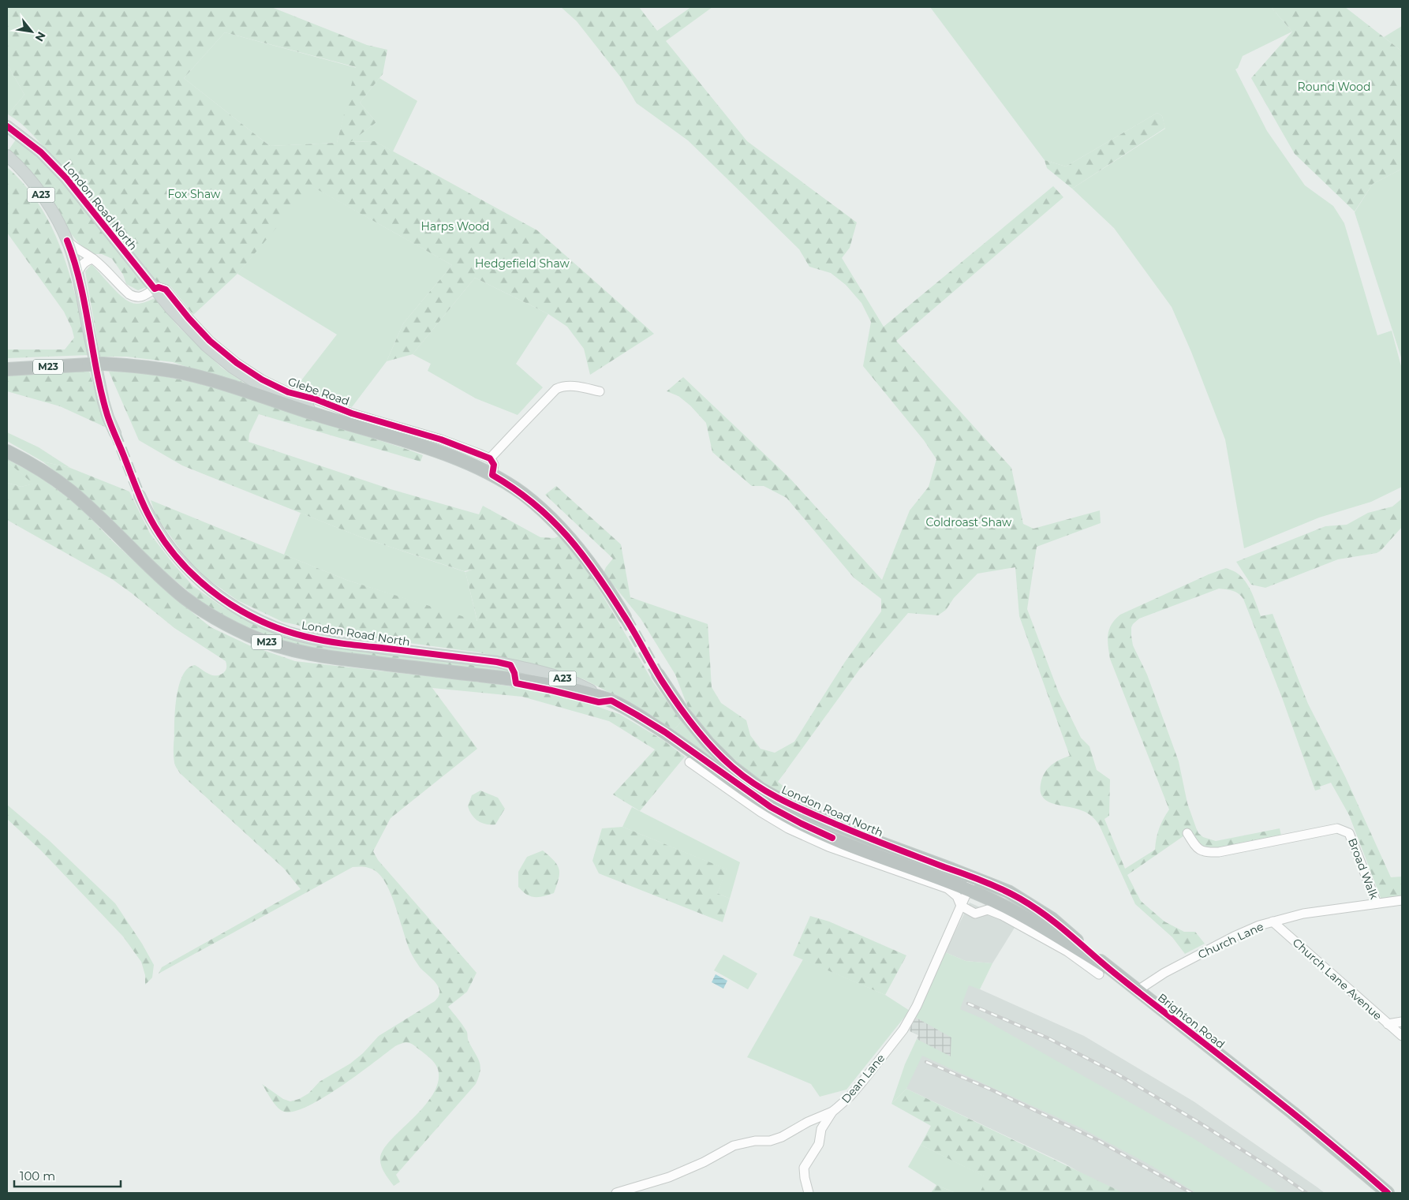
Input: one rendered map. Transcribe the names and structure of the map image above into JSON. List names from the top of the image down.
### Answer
{
  "streets": {
    "highway": [
      "A23",
      "London Road North",
      "M23",
      "Brighton Road"
    ],
    "street": [
      "Glebe Road",
      "Broad Walk",
      "Church Lane",
      "Church Lane Avenue",
      "Dean Lane"
    ]
  },
  "crossings": [
    ["London Road North", "M23"],
    ["London Road North", "Glebe Road"],
    ["London Road North", "Brighton Road"],
    ["London Road North", "Dean Lane"],
    ["Broad Walk", "Church Lane"],
    ["Church Lane", "Church Lane Avenue"],
    ["Church Lane", "Brighton Road"],
    ["Brighton Road", "Dean Lane"]
  ],
  "parks": [
    "Round Wood",
    "Fox Shaw",
    "Harps Wood",
    "Hedgefield Shaw",
    "Coldroast Shaw"
  ],
  "scale_bar": "100 m",
  "north": "bottom right"
}
